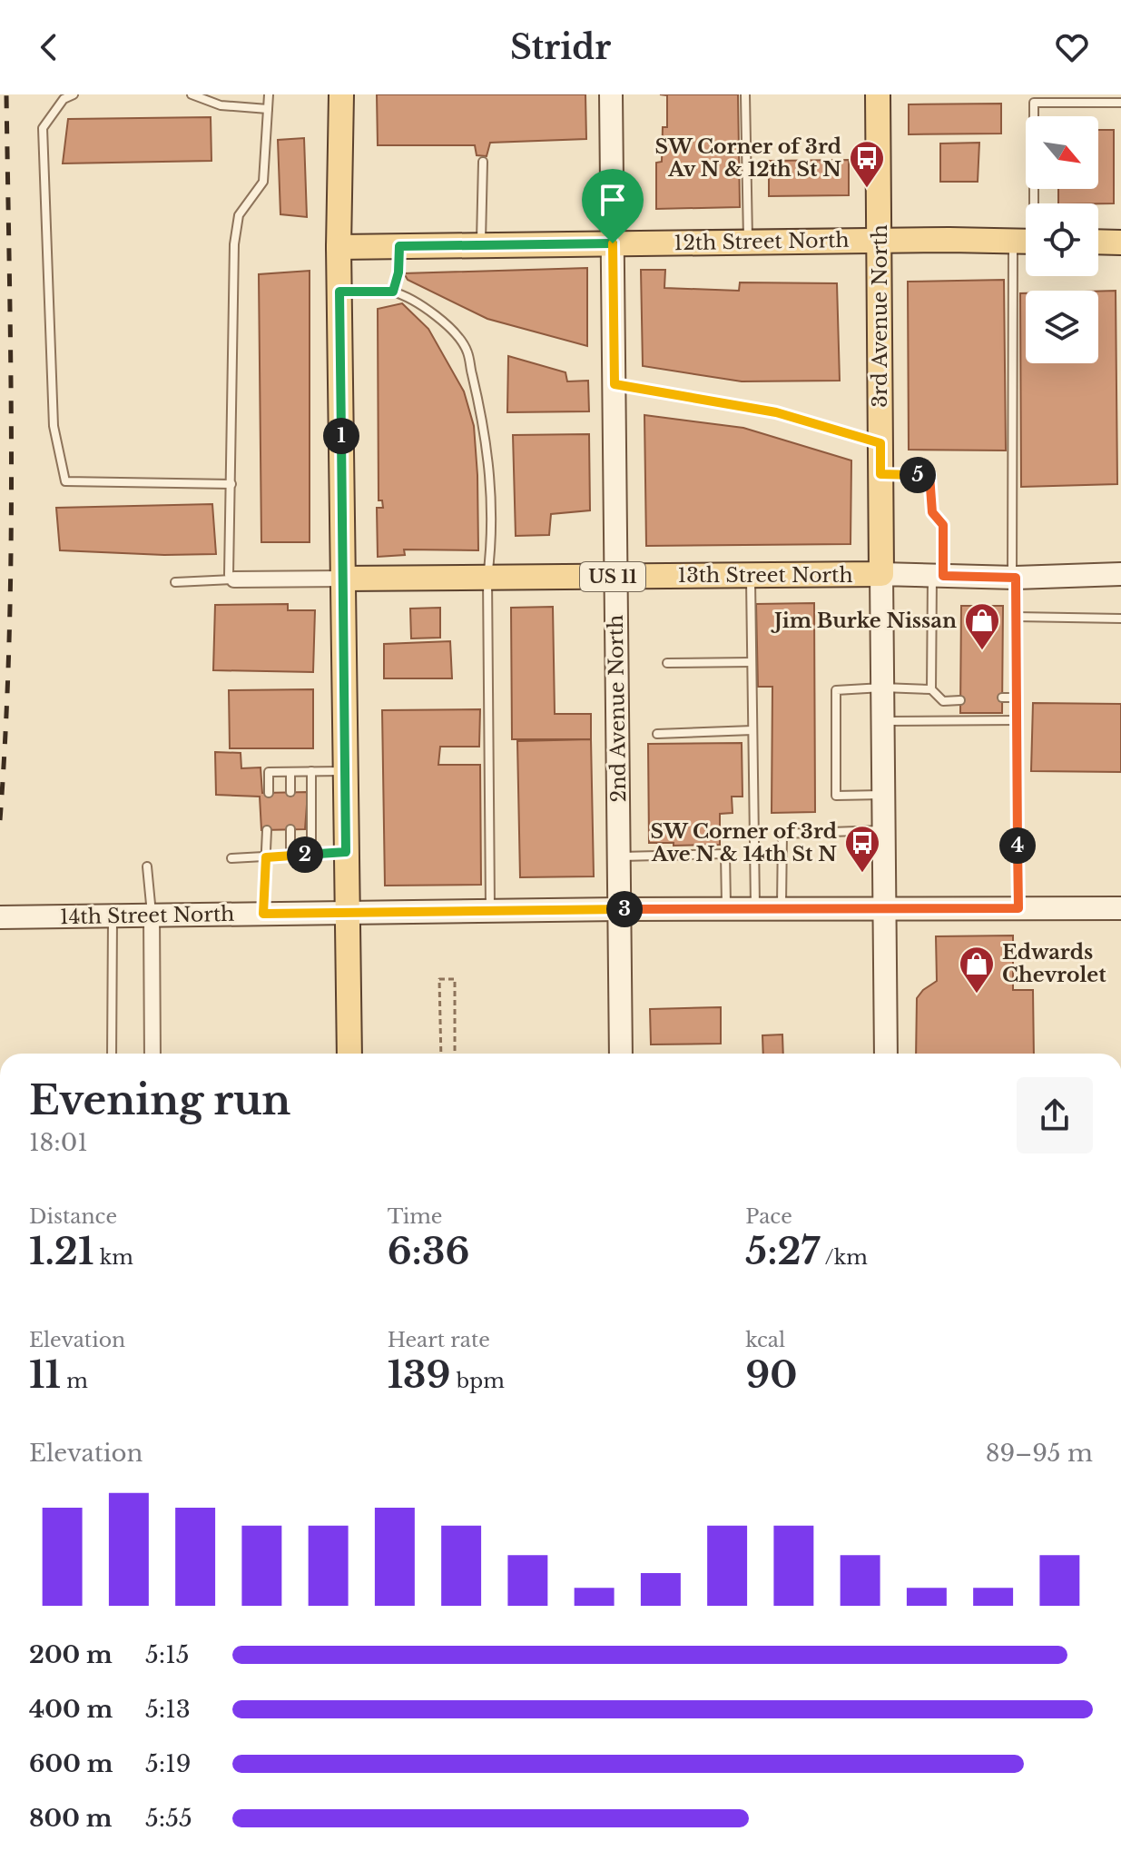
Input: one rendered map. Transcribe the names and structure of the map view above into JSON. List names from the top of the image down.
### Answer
{
  "streets": {
    "main road": [
      "12th Street North",
      "3rd Avenue North",
      "13th Street North",
      "US 11",
      "2nd Avenue North",
      "14th Street North"
    ]
  },
  "crossings": [
    ["12th Street North", "3rd Avenue North"],
    ["12th Street North", "2nd Avenue North"],
    ["3rd Avenue North", "13th Street North"],
    ["3rd Avenue North", "14th Street North"],
    ["13th Street North", "2nd Avenue North"],
    ["2nd Avenue North", "14th Street North"]
  ],
  "places": {
    "bus stop": ["SW Corner of 3rd Av N & 12th St N", "SW Corner of 3rd Ave N & 14th St N"],
    "shop": ["Jim Burke Nissan", "Edwards Chevrolet"]
  },
  "north": "bottom right",
  "page": {
    "header": "Stridr",
    "pins": [
      "1",
      "5",
      "4",
      "2",
      "3"
    ],
    "heading": ["Evening run", "18:01"],
    "stats": [
      ["Distance", "1.21 km"],
      ["Time", "6:36"],
      ["Pace", "5:27 /km"],
      ["Elevation", "11 m"],
      ["Heart rate", "139 bpm"],
      ["kcal", "90"]
    ],
    "chart": ["Elevation", "89–95 m"],
    "list": [
      {
        "name": "200 m",
        "note": "5:15"
      },
      {
        "name": "400 m",
        "note": "5:13"
      },
      {
        "name": "600 m",
        "note": "5:19"
      },
      {
        "name": "800 m",
        "note": "5:55"
      }
    ]
  }
}
